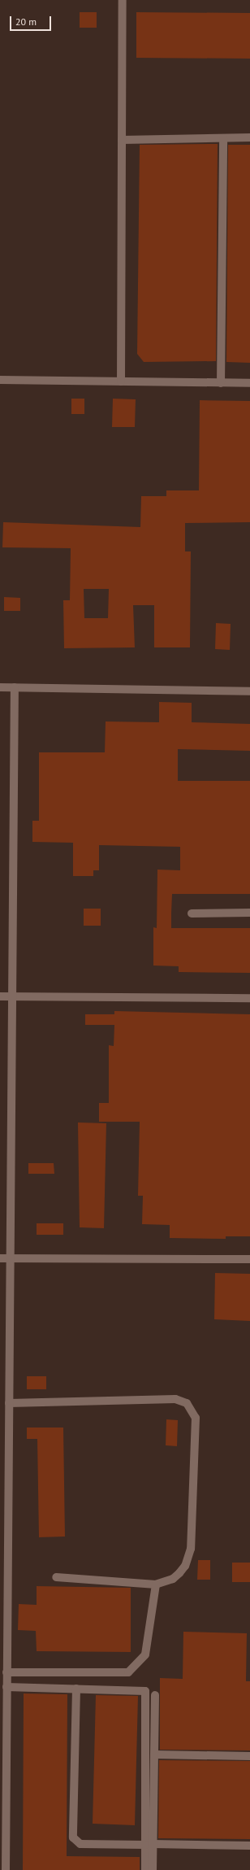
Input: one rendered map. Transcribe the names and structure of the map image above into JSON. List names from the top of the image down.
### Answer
{
  "scale_bar": "20 m"
}
